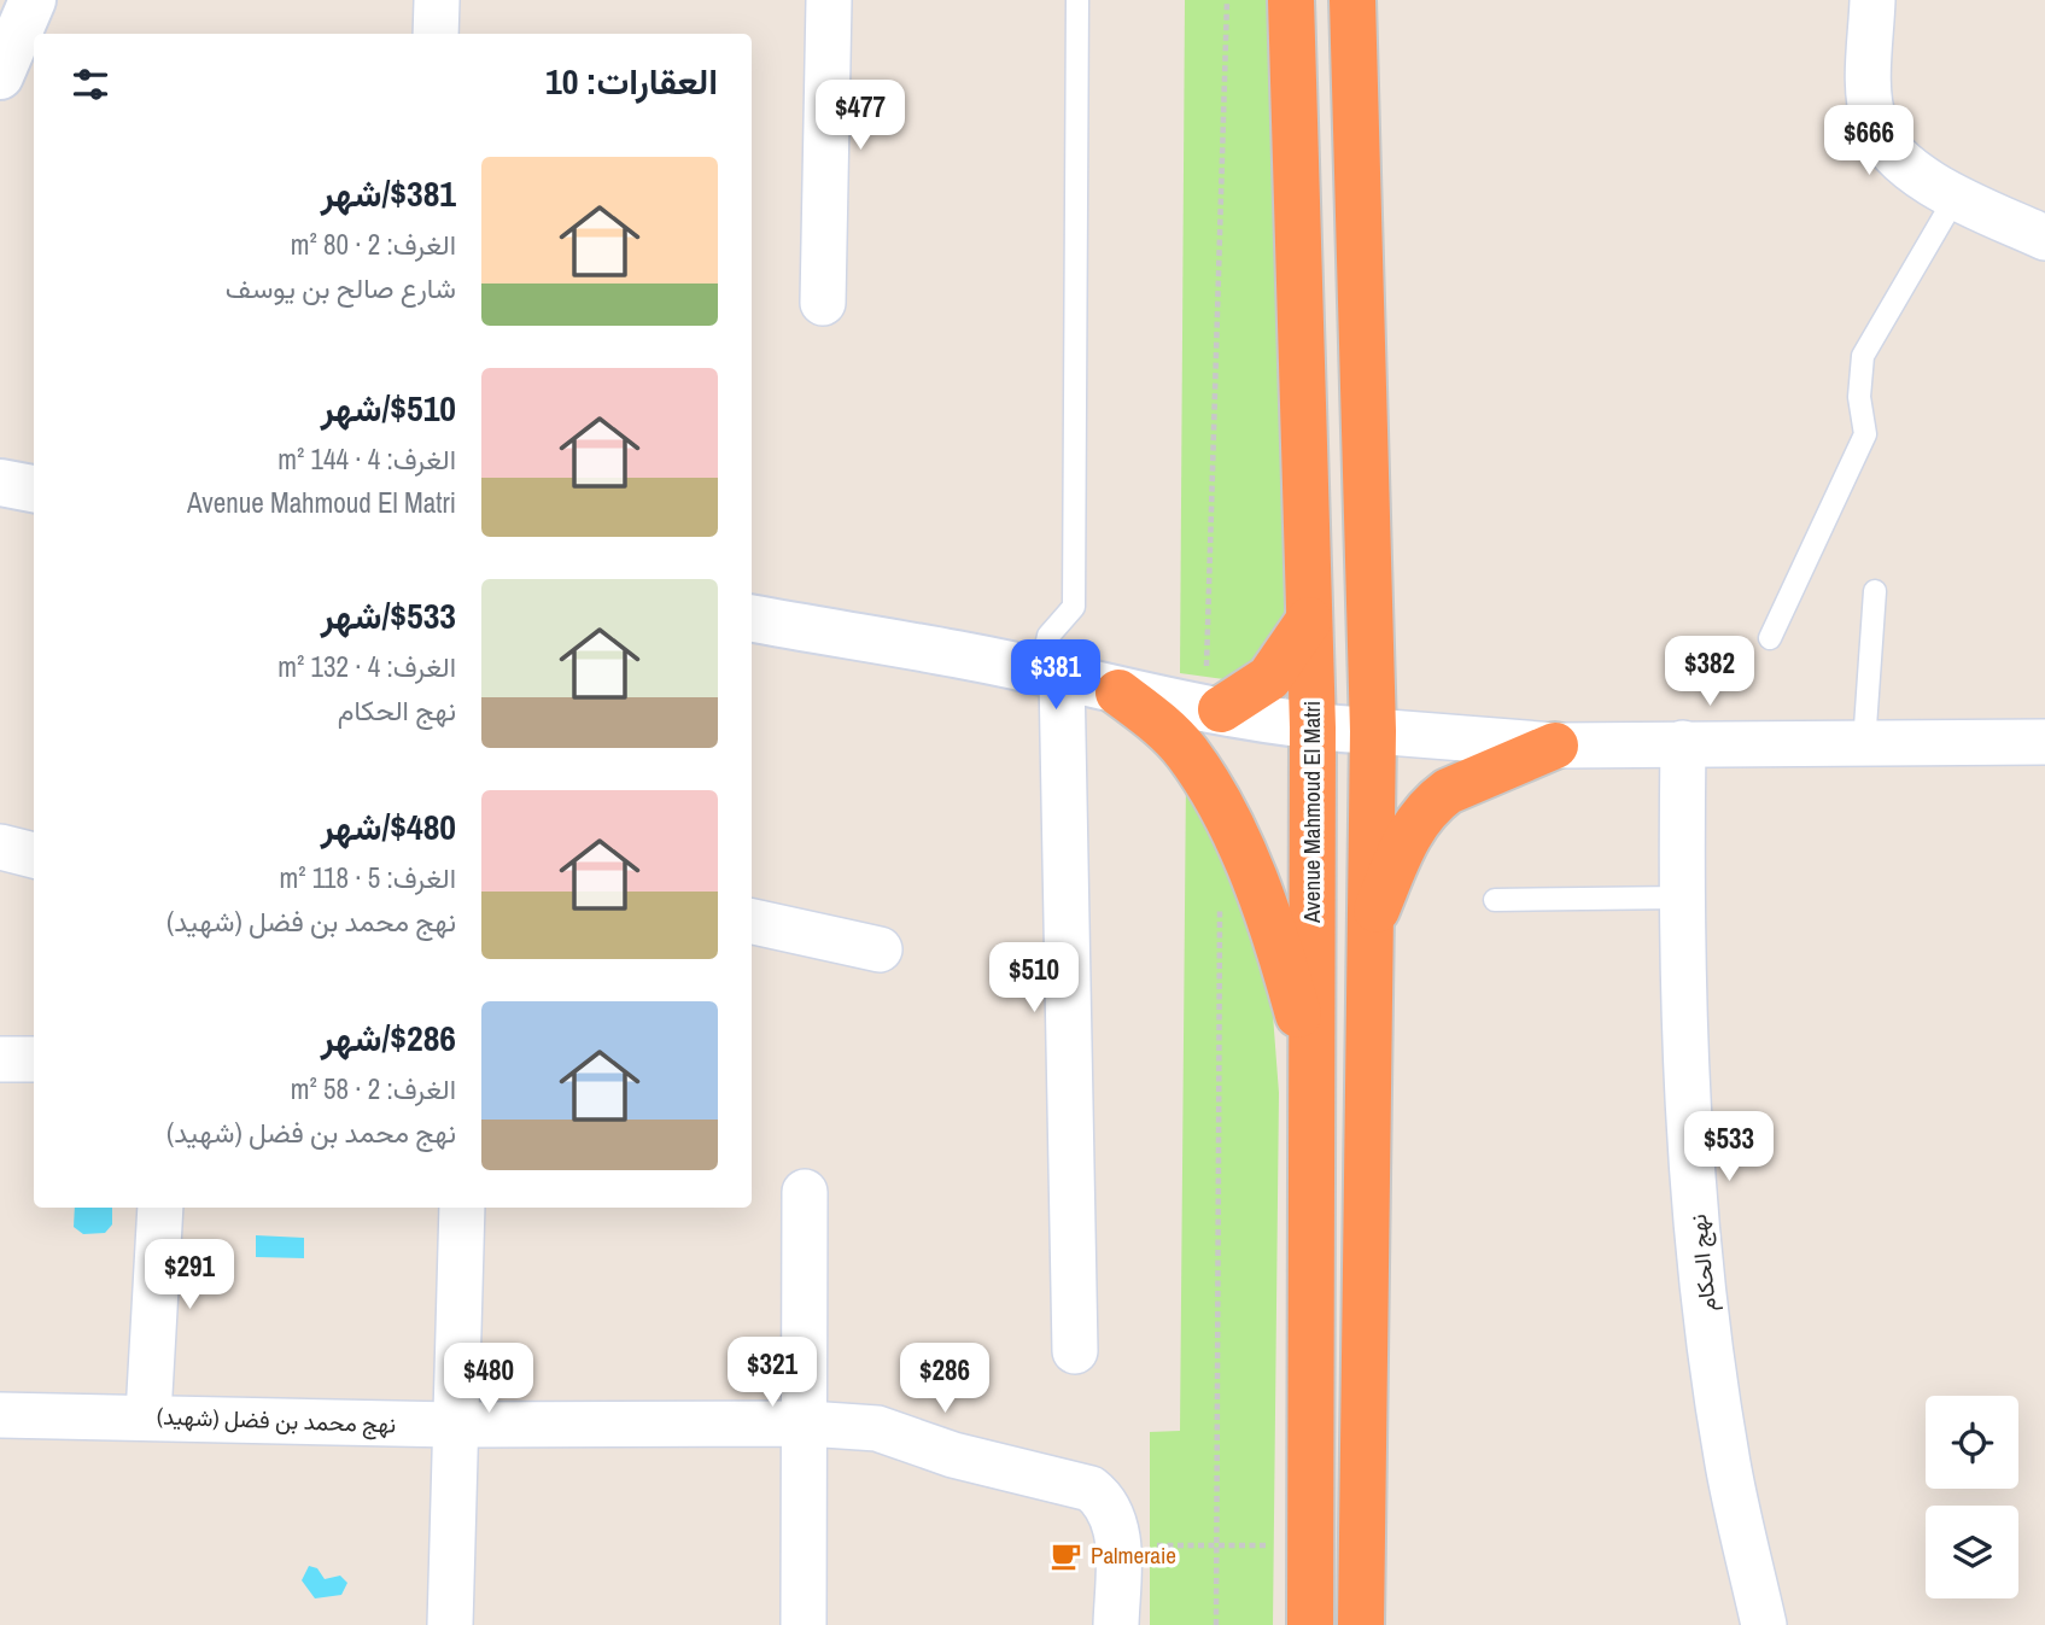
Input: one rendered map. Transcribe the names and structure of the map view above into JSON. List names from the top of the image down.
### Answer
{
  "streets": {
    "highway": ["Avenue Mahmoud El Matri"],
    "street": ["نهج الحكام", "نهج محمد بن فضل (شهيد)"]
  },
  "places": {
    "cafe": ["Palmeraie"]
  },
  "page": {
    "heading": "العقارات: 10",
    "price": [
      "$477",
      "$666",
      "$382",
      "$381",
      "$510",
      "$533",
      "$291",
      "$321",
      "$480",
      "$286"
    ],
    "list": [
      {
        "name": "$381/شهر",
        "note": "الغرف: 2 · 80 m² · شارع صالح بن يوسف"
      },
      {
        "name": "$510/شهر",
        "note": "الغرف: 4 · 144 m² · Avenue Mahmoud El Matri"
      },
      {
        "name": "$533/شهر",
        "note": "الغرف: 4 · 132 m² · نهج الحكام"
      },
      {
        "name": "$480/شهر",
        "note": "الغرف: 5 · 118 m² · نهج محمد بن فضل (شهيد)"
      },
      {
        "name": "$286/شهر",
        "note": "الغرف: 2 · 58 m² · نهج محمد بن فضل (شهيد)"
      }
    ]
  }
}
